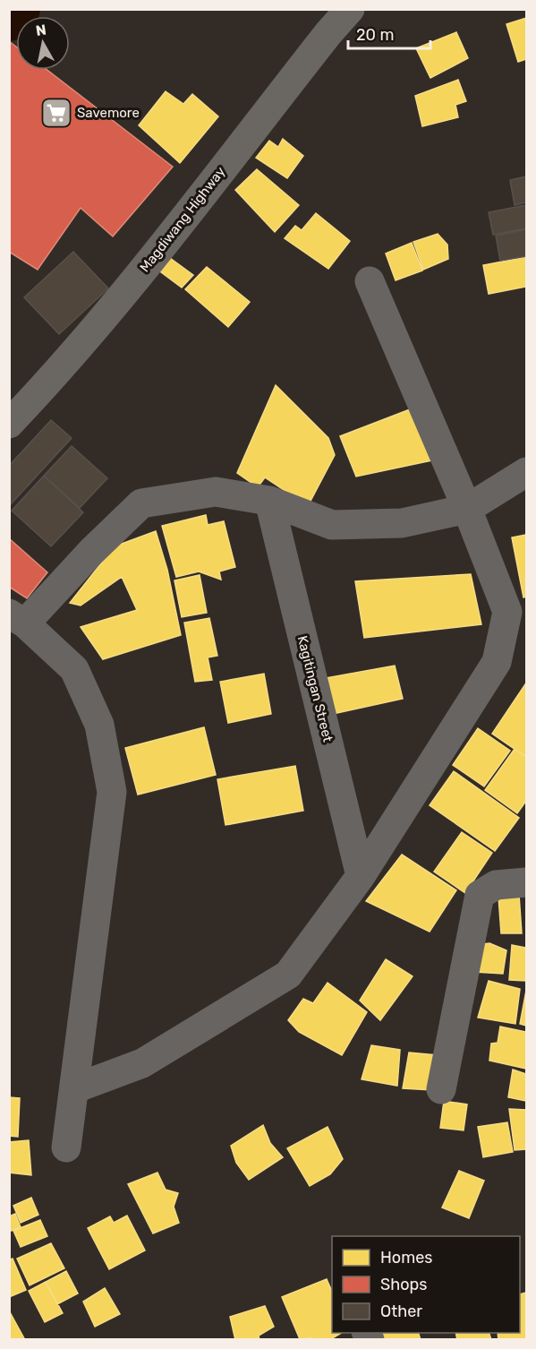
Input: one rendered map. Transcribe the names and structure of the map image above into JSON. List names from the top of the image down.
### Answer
{
  "streets": {
    "main road": ["Magdiwang Highway"],
    "street": ["Kagitingan Street"]
  },
  "places": {
    "supermarket": ["Savemore"]
  },
  "legend": ["Homes", "Shops", "Other"],
  "scale_bar": "20 m",
  "north": "top"
}
